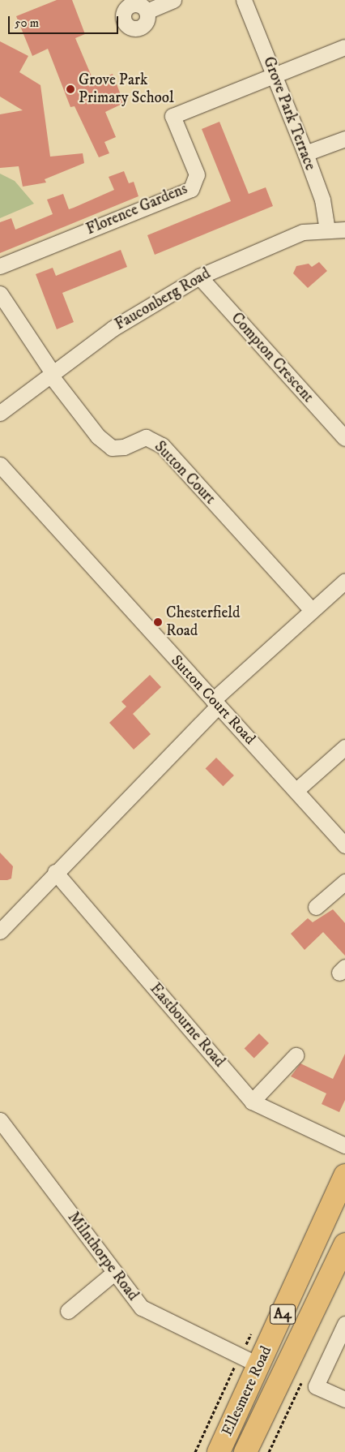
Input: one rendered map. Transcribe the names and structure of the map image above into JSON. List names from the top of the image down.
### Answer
{
  "streets": {
    "highway": ["A4", "Ellesmere Road"],
    "street": [
      "Grove Park Terrace",
      "Florence Gardens",
      "Fauconberg Road",
      "Compton Crescent",
      "Sutton Court",
      "Sutton Court Road",
      "Eastbourne Road",
      "Milnthorpe Road"
    ]
  },
  "crossings": [
    ["Grove Park Terrace", "Florence Gardens"],
    ["Grove Park Terrace", "Fauconberg Road"],
    ["Fauconberg Road", "Compton Crescent"],
    ["Fauconberg Road", "Sutton Court"],
    ["Milnthorpe Road", "Ellesmere Road"]
  ],
  "places": ["Grove Park Primary School", "Chesterfield Road"],
  "scale_bar": "50 m"
}
